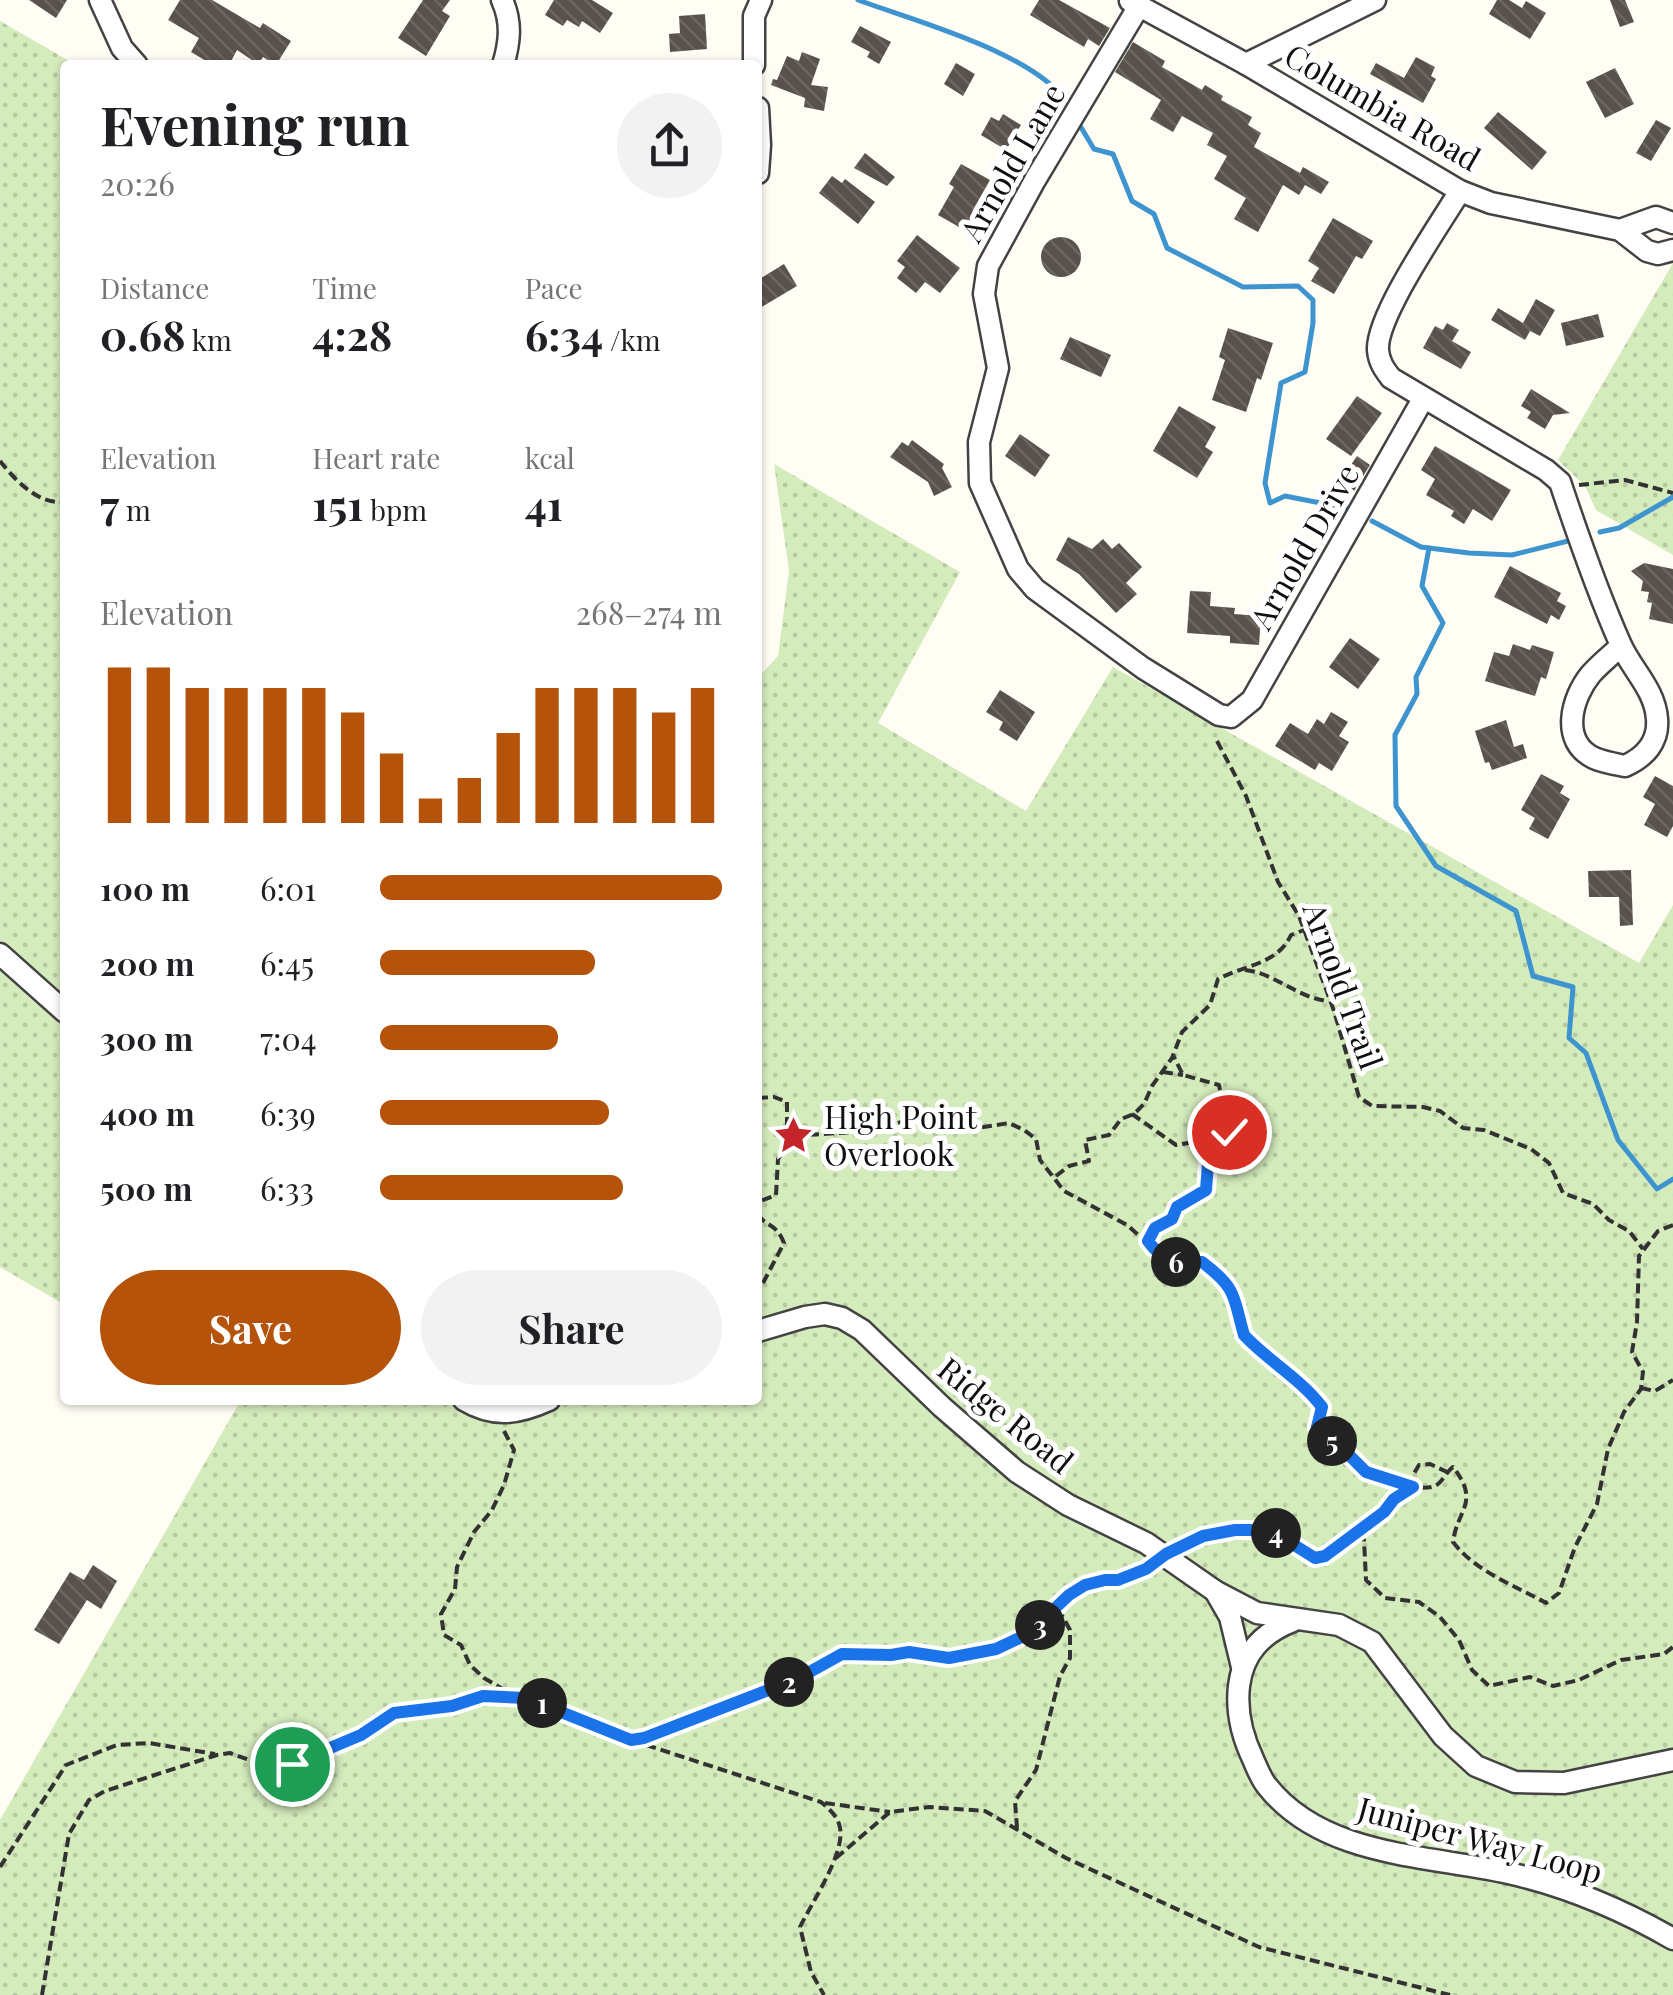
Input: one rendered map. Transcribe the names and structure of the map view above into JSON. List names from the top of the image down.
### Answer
{
  "streets": {
    "street": [
      "Columbia Road",
      "Arnold Lane",
      "Arnold Drive",
      "Ridge Road",
      "Juniper Way Loop"
    ],
    "path": ["Arnold Trail"]
  },
  "crossings": [
    ["Columbia Road", "Arnold Lane"],
    ["Arnold Lane", "Arnold Drive"],
    ["Ridge Road", "Juniper Way Loop"]
  ],
  "places": {
    "place": ["High Point Overlook"]
  },
  "page": {
    "heading": ["Evening run", "20:26"],
    "stats": [
      ["Distance", "0.68 km"],
      ["Time", "4:28"],
      ["Pace", "6:34 /km"],
      ["Elevation", "7 m"],
      ["Heart rate", "151 bpm"],
      ["kcal", "41"]
    ],
    "chart": ["Elevation", "268–274 m"],
    "list": [
      {
        "name": "100 m",
        "note": "6:01"
      },
      {
        "name": "200 m",
        "note": "6:45"
      },
      {
        "name": "300 m",
        "note": "7:04"
      },
      {
        "name": "400 m",
        "note": "6:39"
      },
      {
        "name": "500 m",
        "note": "6:33"
      }
    ],
    "pins": [
      "6",
      "5",
      "4",
      "3",
      "2",
      "1"
    ],
    "buttons": ["Save", "Share"]
  }
}
